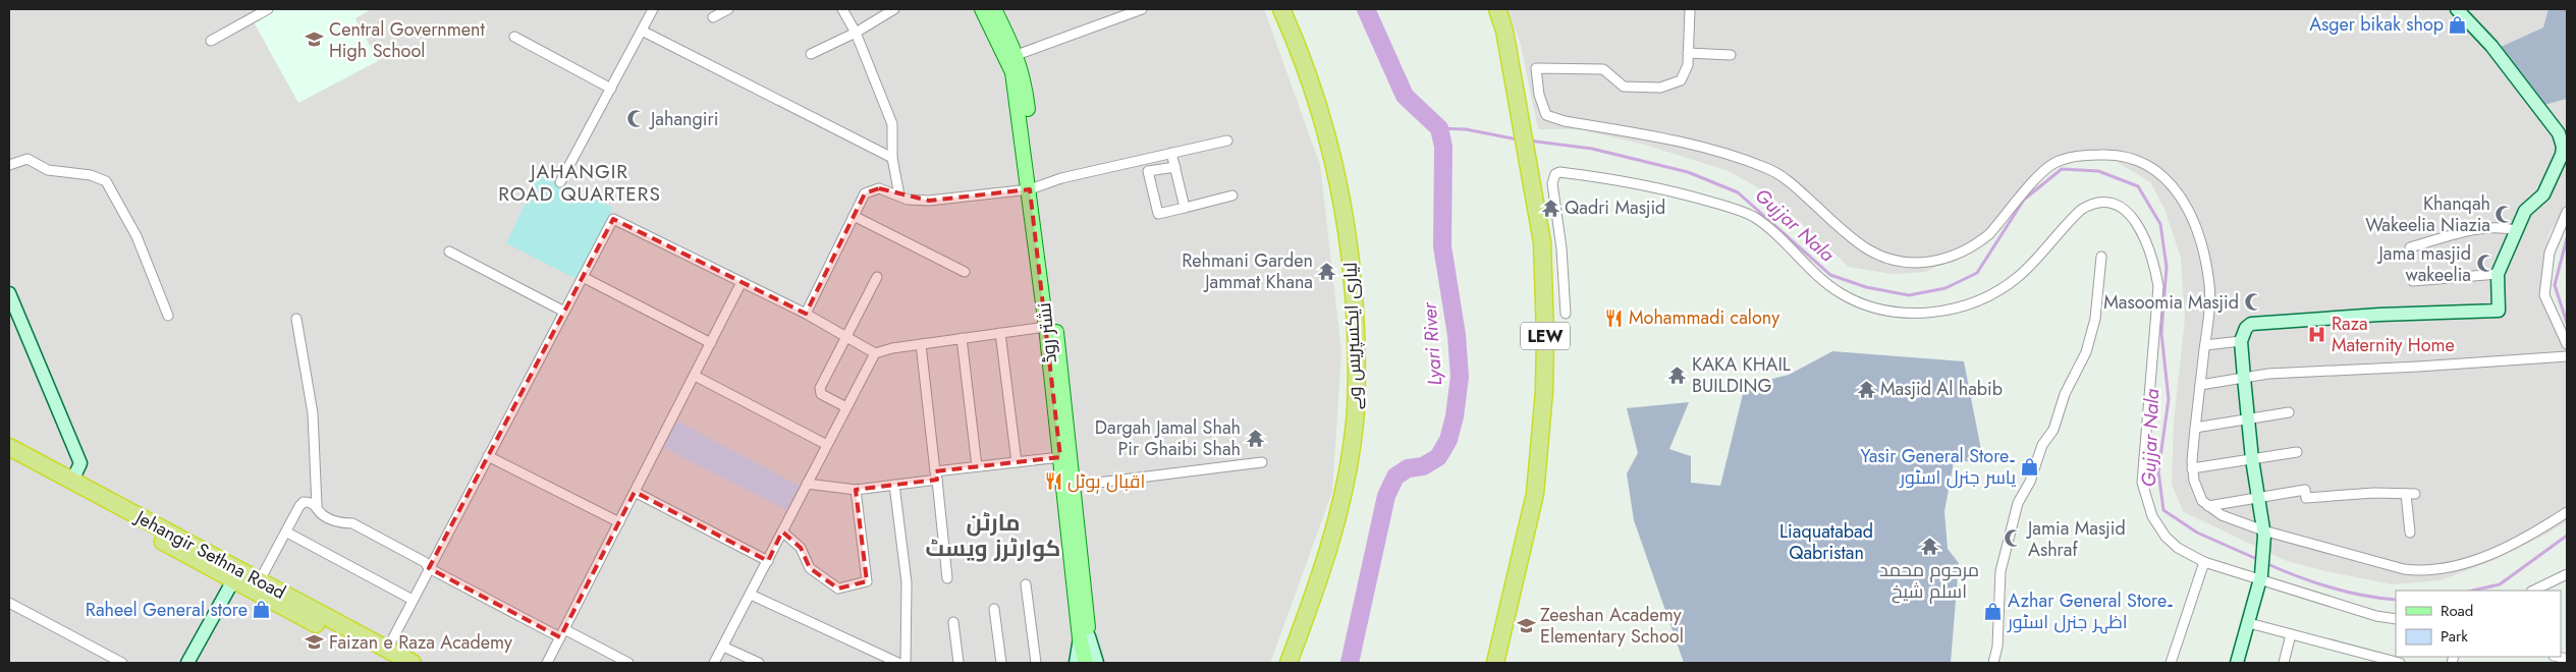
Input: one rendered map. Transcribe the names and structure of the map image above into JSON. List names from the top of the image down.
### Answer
{
  "streets": {
    "highway": ["لیاری ایکسپریس وے", "LEW", "Jehangir Sethna Road"],
    "main road": ["نشتر روڈ"]
  },
  "districts": ["JAHANGIR ROAD QUARTERS", "مارٹن کوارٹرز ویسٹ"],
  "water": ["Gujjar Nala", "Lyari River"],
  "parks": ["Liaquatabad Qabristan"],
  "places": {
    "shop": [
      "Asger bikak shop",
      "Yasir General Store۔ یاسر جنرل اسٹور",
      "Raheel General store",
      "Azhar General Store۔ اظہر جنرل اسٹور"
    ],
    "school or university": ["Central Government High School", "Zeeshan Academy Elementary School", "Faizan e Raza Academy"],
    "mosque": [
      "Jahangiri",
      "Khanqah Wakeelia Niazia",
      "Jama masjid wakeelia",
      "Masoomia Masjid",
      "Jamia Masjid Ashraf"
    ],
    "temple": [
      "Qadri Masjid",
      "Rehmani Garden Jammat Khana",
      "KAKA KHAIL BUILDING",
      "Masjid Al habib",
      "Dargah Jamal Shah Pir Ghaibi Shah",
      "مرحوم محمد اسلم شیخ"
    ],
    "restaurant": ["Mohammadi calony", "اقبال ہوٹل"],
    "hospital": ["Raza Maternity Home"]
  },
  "legend": ["Road", "Park"]
}
